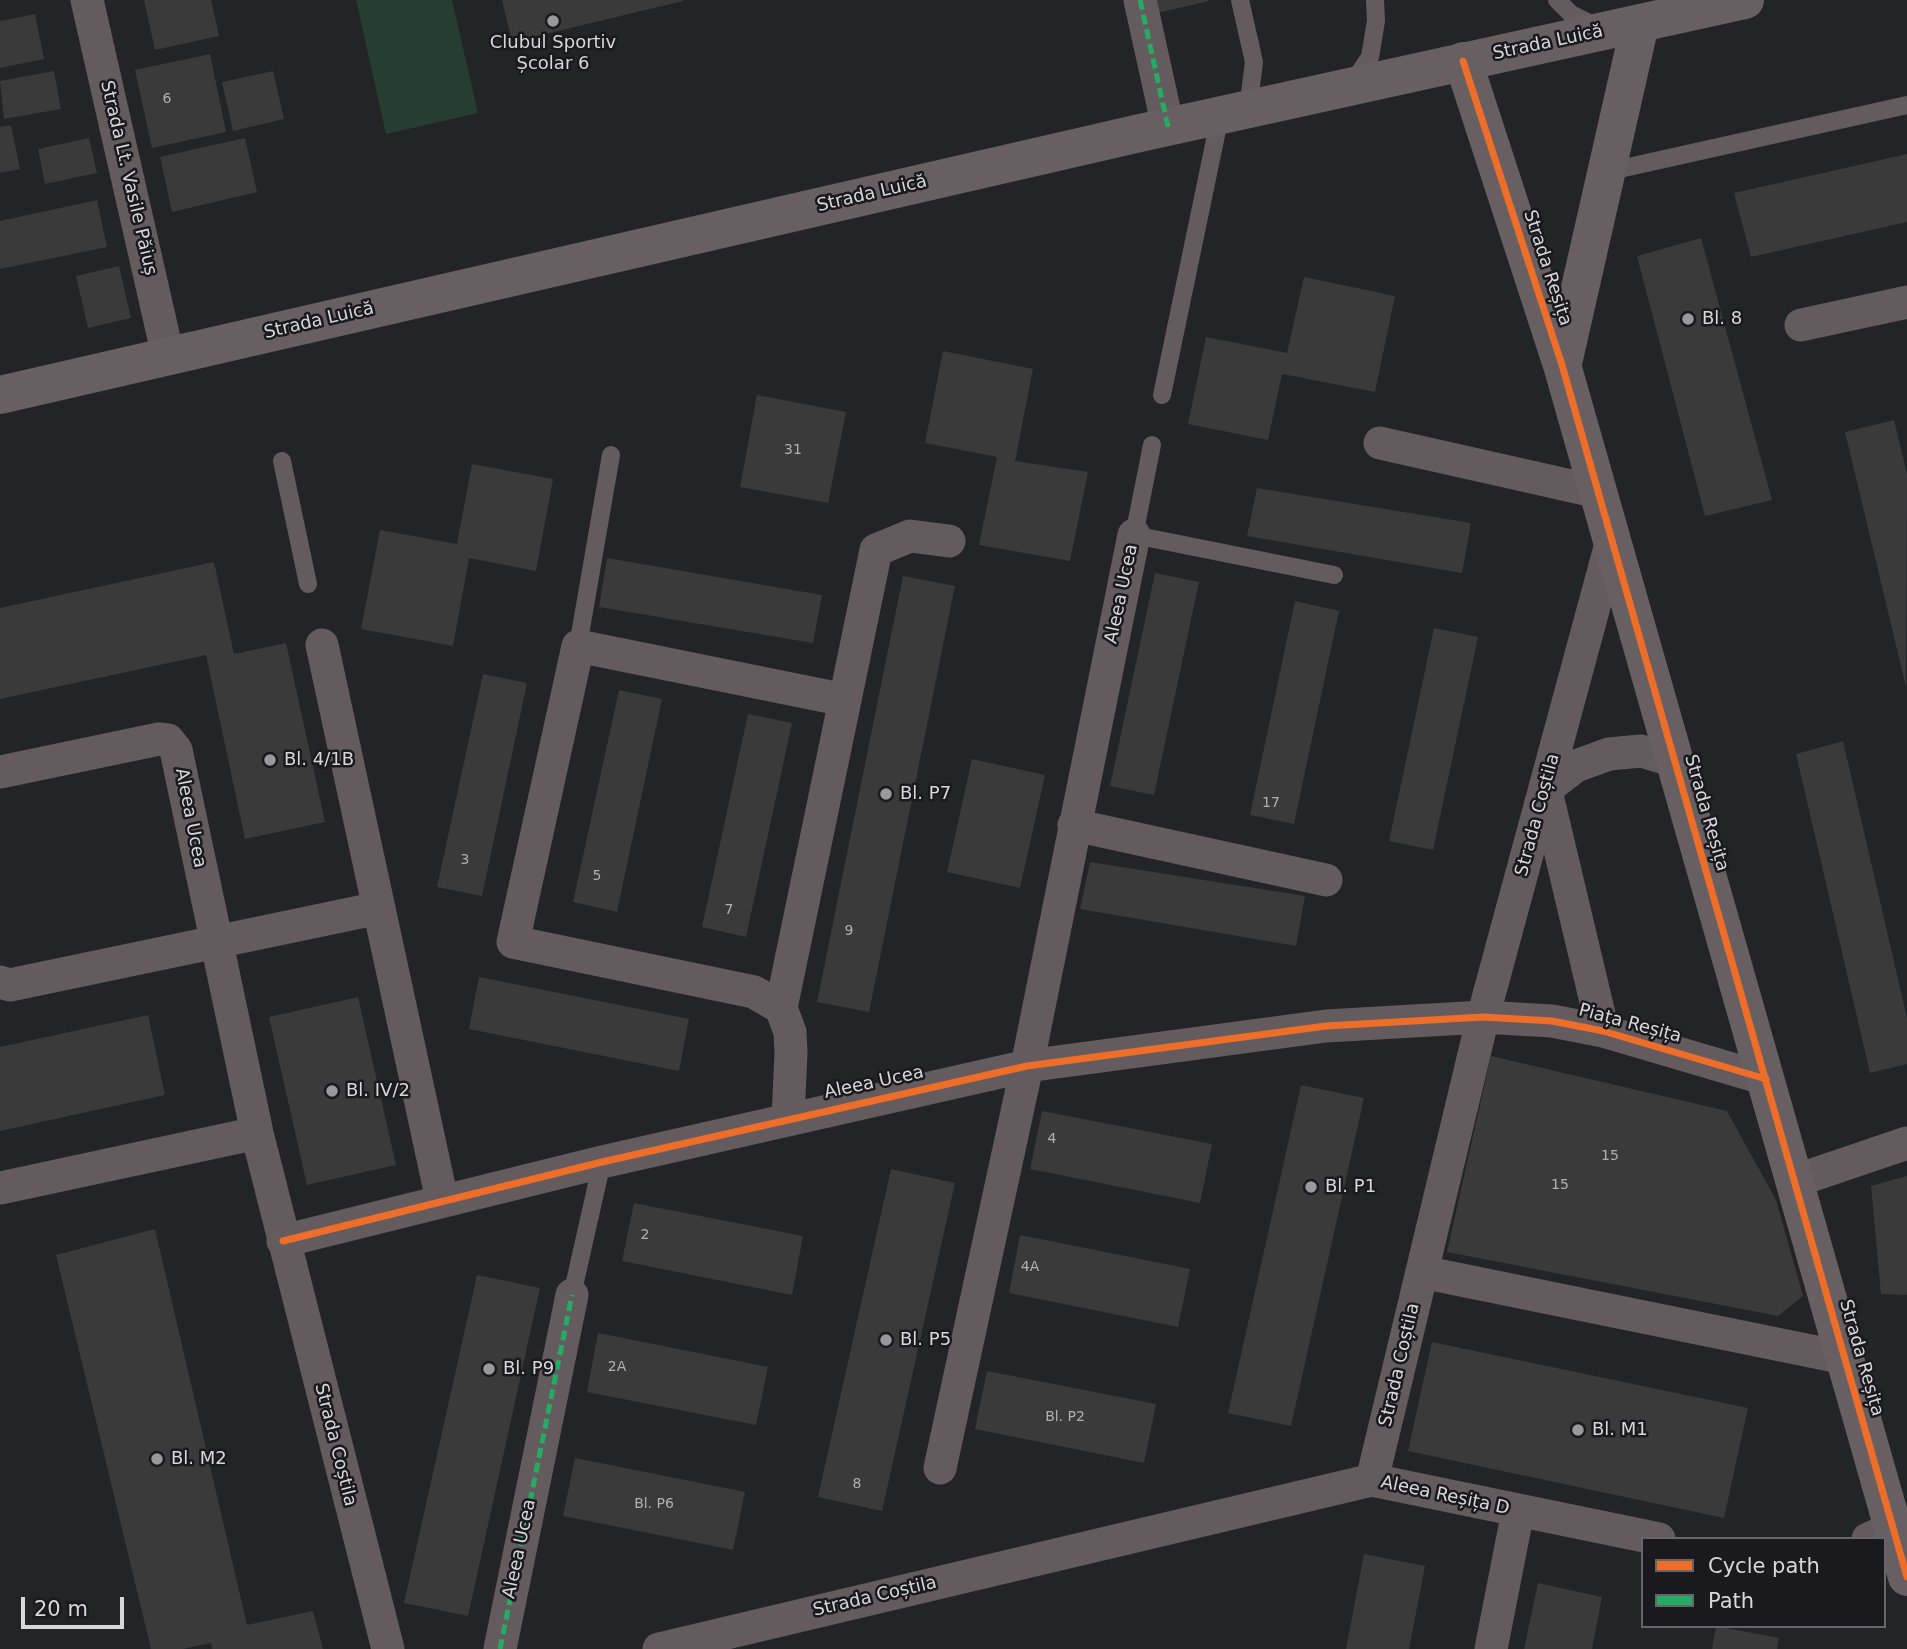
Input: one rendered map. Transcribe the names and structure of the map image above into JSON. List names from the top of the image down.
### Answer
{
  "streets": {
    "street": [
      "Strada Luică",
      "Strada Lt. Vasile Păiuș",
      "Strada Reșița",
      "Aleea Ucea",
      "Strada Coștila",
      "Piața Reșița",
      "Aleea Reșița D"
    ]
  },
  "crossings": [
    ["Strada Luică", "Strada Lt. Vasile Păiuș"],
    ["Strada Luică", "Strada Reșița"],
    ["Strada Reșița", "Strada Coștila"],
    ["Strada Reșița", "Piața Reșița"],
    ["Aleea Ucea", "Strada Coștila"],
    ["Aleea Ucea", "Piața Reșița"],
    ["Strada Coștila", "Piața Reșița"],
    ["Strada Coștila", "Aleea Reșița D"]
  ],
  "places": [
    "Clubul Sportiv Școlar 6",
    "Bl. 8",
    "Bl. 4/1B",
    "Bl. P7",
    "Bl. IV/2",
    "Bl. P1",
    "Bl. P5",
    "Bl. P9",
    "Bl. M1",
    "Bl. M2"
  ],
  "house_numbers": [
    "6",
    "31",
    "17",
    "3",
    "5",
    "7",
    "9",
    "4",
    "15",
    "15",
    "2",
    "4A",
    "2A",
    "Bl. P2",
    "8",
    "Bl. P6"
  ],
  "legend": ["Cycle path", "Path"],
  "scale_bar": "20 m"
}
